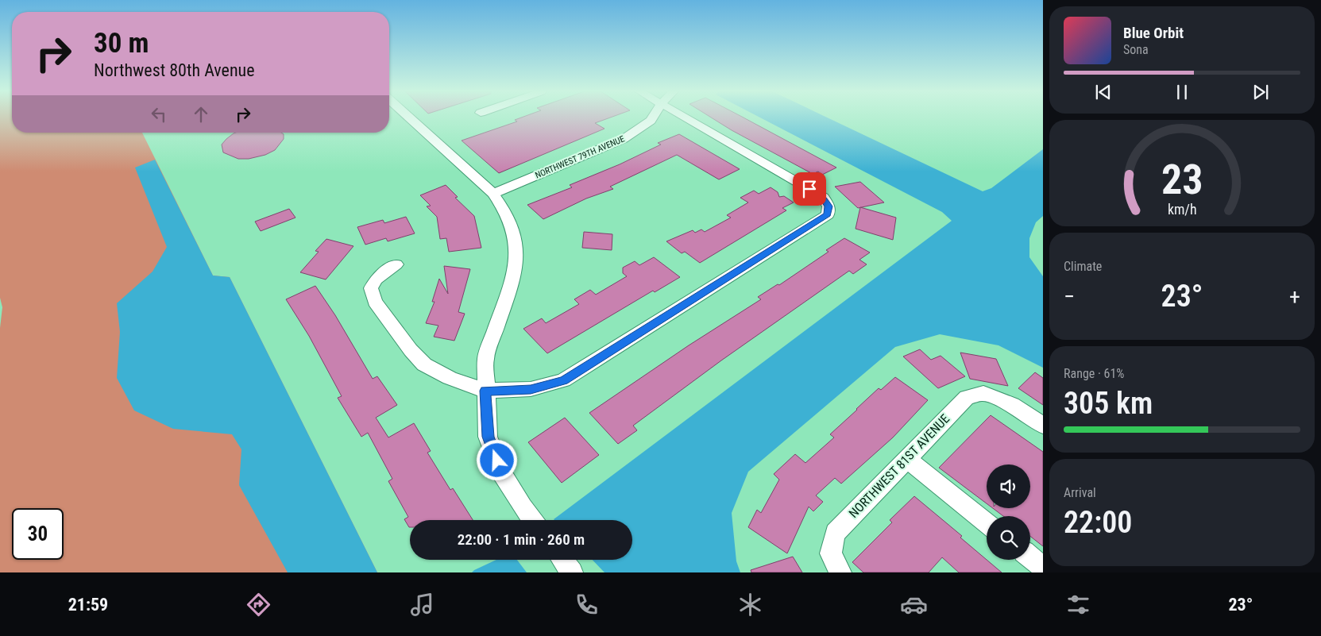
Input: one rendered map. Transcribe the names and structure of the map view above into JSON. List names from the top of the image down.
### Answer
{
  "streets": {
    "street": ["NORTHWEST 79TH AVENUE", "NORTHWEST 81ST AVENUE"]
  },
  "page": {
    "turn": ["30 m", "Northwest 80th Avenue"],
    "song": ["Blue Orbit", "Sona"],
    "tile": [
      "Climate",
      ["Range · 61%", "305 km"],
      ["Arrival", "22:00"]
    ],
    "heat": ["−", "23°", "+"],
    "limit": "30",
    "trip": "22:00 · 1 min · 260 m",
    "tabs": ["21:59", "23°"],
    "gauge": ["23", "km/h"]
  }
}
